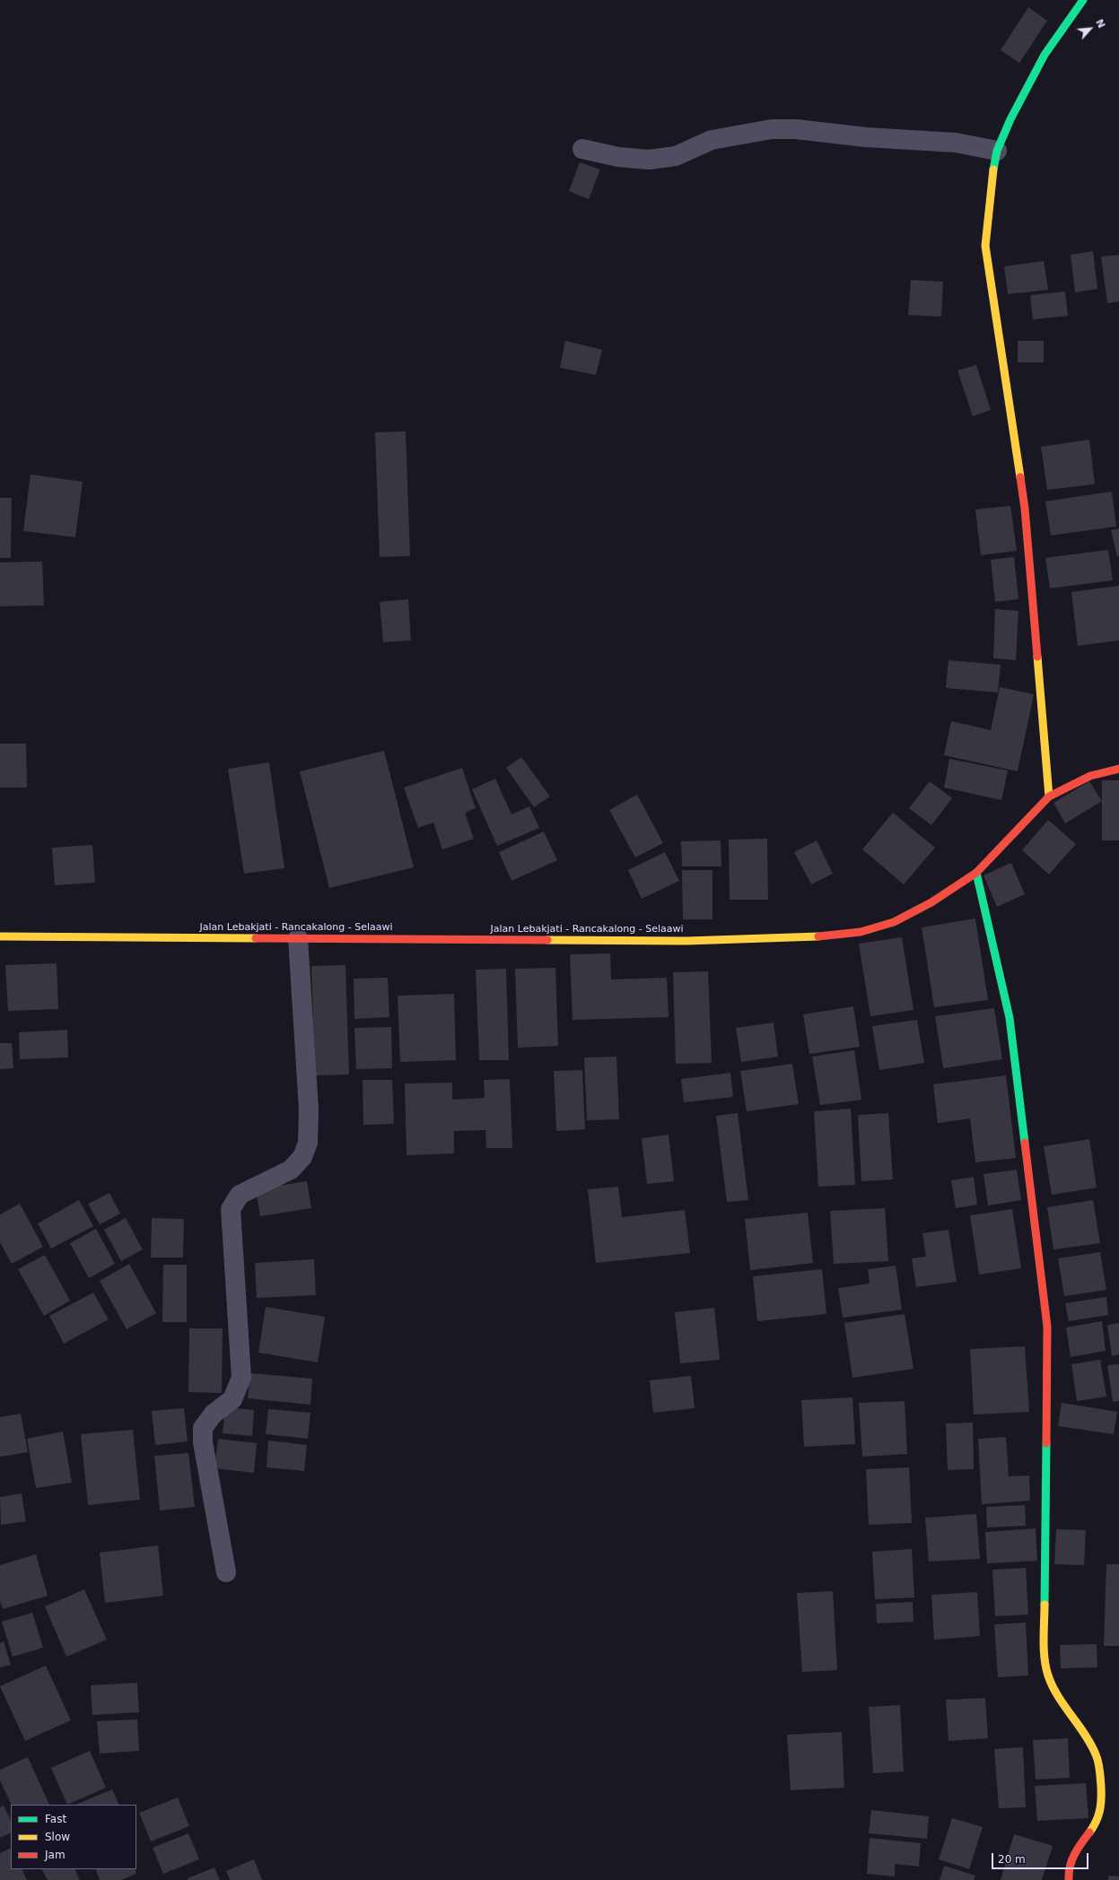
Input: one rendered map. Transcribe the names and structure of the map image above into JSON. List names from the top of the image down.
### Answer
{
  "streets": {
    "street": ["Jalan Lebakjati - Rancakalong - Selaawi"]
  },
  "legend": ["Fast", "Slow", "Jam"],
  "scale_bar": "20 m",
  "north": "top right"
}
